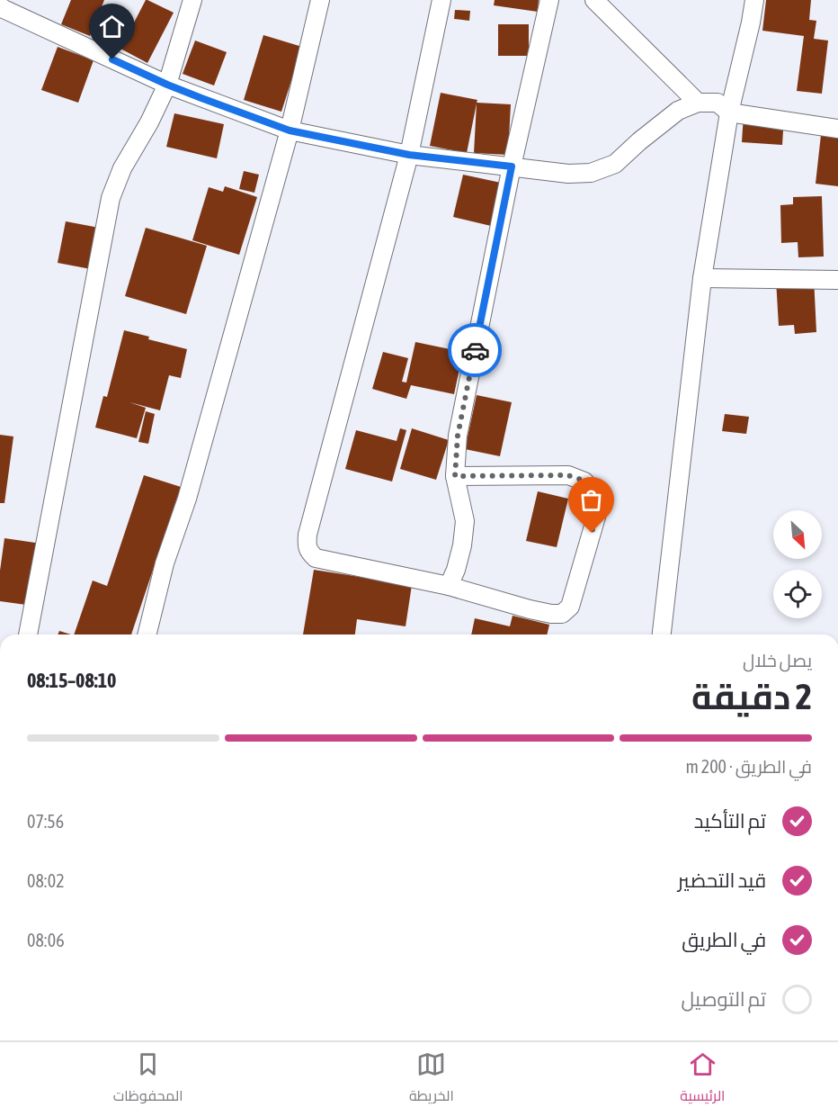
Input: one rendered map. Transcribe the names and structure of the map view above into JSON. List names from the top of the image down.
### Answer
{
  "north": "bottom right",
  "page": {
    "heading": ["2 دقيقة", "يصل خلال", "08:10–08:15"],
    "bar": "في الطريق · 200 m",
    "list": [
      ["تم التأكيد", "07:56"],
      ["قيد التحضير", "08:02"],
      ["في الطريق", "08:06"],
      "تم التوصيل"
    ],
    "tabs": ["الرئيسية", "الخريطة", "المحفوظات"]
  }
}
